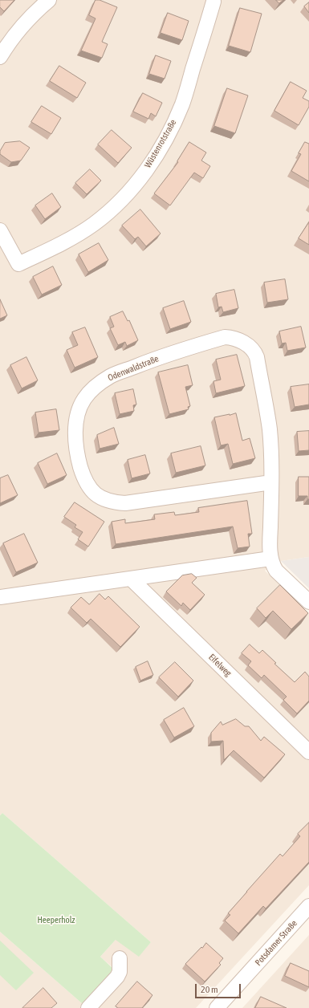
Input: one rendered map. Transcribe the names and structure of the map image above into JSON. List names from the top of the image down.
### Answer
{
  "streets": {
    "street": [
      "Wüstenrotstraße",
      "Odenwaldstraße",
      "Eifelweg",
      "Potsdamer Straße"
    ]
  },
  "parks": ["Heeperholz"],
  "scale_bar": "20 m"
}
